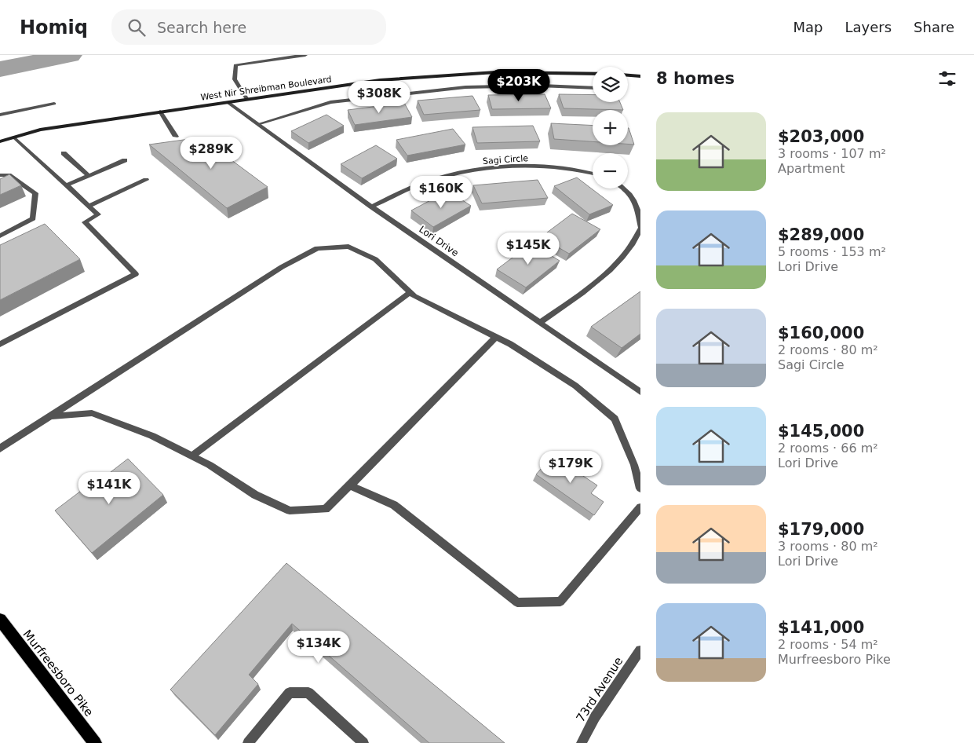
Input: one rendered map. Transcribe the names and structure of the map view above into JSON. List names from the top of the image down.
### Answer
{
  "streets": {
    "main road": ["West Nir Shreibman Boulevard", "Murfreesboro Pike"],
    "street": ["Sagi Circle", "Lori Drive", "73rd Avenue"]
  },
  "crossings": [
    ["West Nir Shreibman Boulevard", "Lori Drive"],
    ["Sagi Circle", "Lori Drive"]
  ],
  "page": {
    "header": "Homiq",
    "search": "Search here",
    "nav": ["Map", "Layers", "Share"],
    "heading": "8 homes",
    "map_buttons": ["+", "−"],
    "price": [
      "$203K",
      "$308K",
      "$289K",
      "$160K",
      "$145K",
      "$179K",
      "$141K",
      "$134K"
    ],
    "list": [
      {
        "name": "$203,000",
        "note": "3 rooms · 107 m² · Apartment"
      },
      {
        "name": "$289,000",
        "note": "5 rooms · 153 m² · Lori Drive"
      },
      {
        "name": "$160,000",
        "note": "2 rooms · 80 m² · Sagi Circle"
      },
      {
        "name": "$145,000",
        "note": "2 rooms · 66 m² · Lori Drive"
      },
      {
        "name": "$179,000",
        "note": "3 rooms · 80 m² · Lori Drive"
      },
      {
        "name": "$141,000",
        "note": "2 rooms · 54 m² · Murfreesboro Pike"
      }
    ]
  }
}
